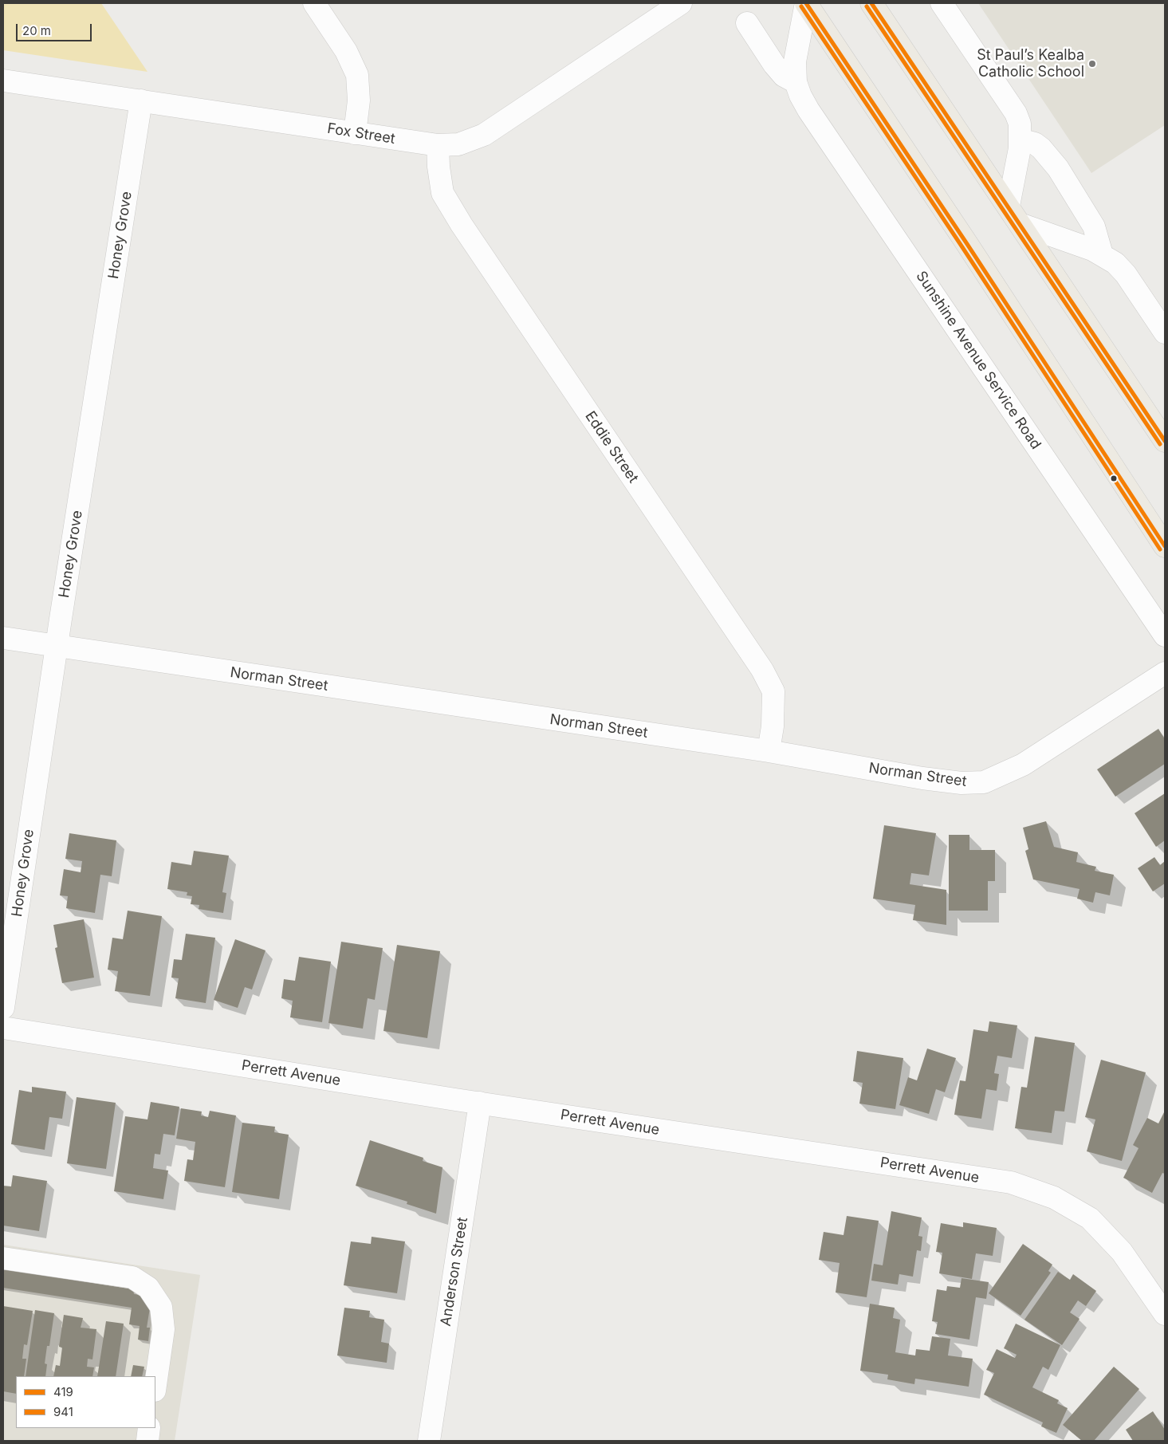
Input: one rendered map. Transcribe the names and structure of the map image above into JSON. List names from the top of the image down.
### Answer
{
  "streets": {
    "street": [
      "Fox Street",
      "Honey Grove",
      "Sunshine Avenue Service Road",
      "Eddie Street",
      "Norman Street",
      "Perrett Avenue",
      "Anderson Street"
    ]
  },
  "crossings": [
    ["Fox Street", "Honey Grove"],
    ["Fox Street", "Eddie Street"],
    ["Honey Grove", "Norman Street"],
    ["Eddie Street", "Norman Street"],
    ["Perrett Avenue", "Anderson Street"]
  ],
  "places": ["St Paul’s Kealba Catholic School"],
  "lines": ["transit line 419", "transit line 941"],
  "legend": ["419", "941"],
  "scale_bar": "20 m"
}
